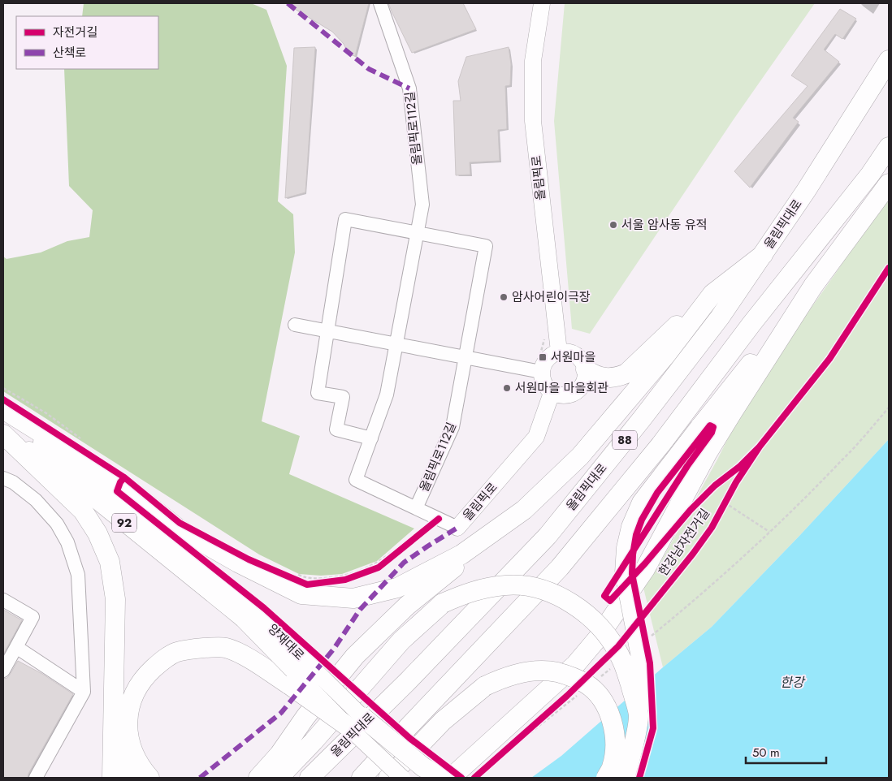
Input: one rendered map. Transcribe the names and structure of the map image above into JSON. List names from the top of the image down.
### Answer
{
  "streets": {
    "highway": ["올림픽대로", "88"],
    "main road": ["올림픽로", "92", "양재대로"],
    "street": ["올림픽로112길"],
    "cycle path": ["한강남자전거길"]
  },
  "crossings": [
    ["올림픽로112길", "올림픽로"]
  ],
  "water": ["한강"],
  "places": {
    "other": ["서울 암사동 유적", "암사어린이극장", "서원마을 마을회관"],
    "transit": ["서원마을"]
  },
  "legend": ["자전거길", "산책로"],
  "scale_bar": "50 m"
}
